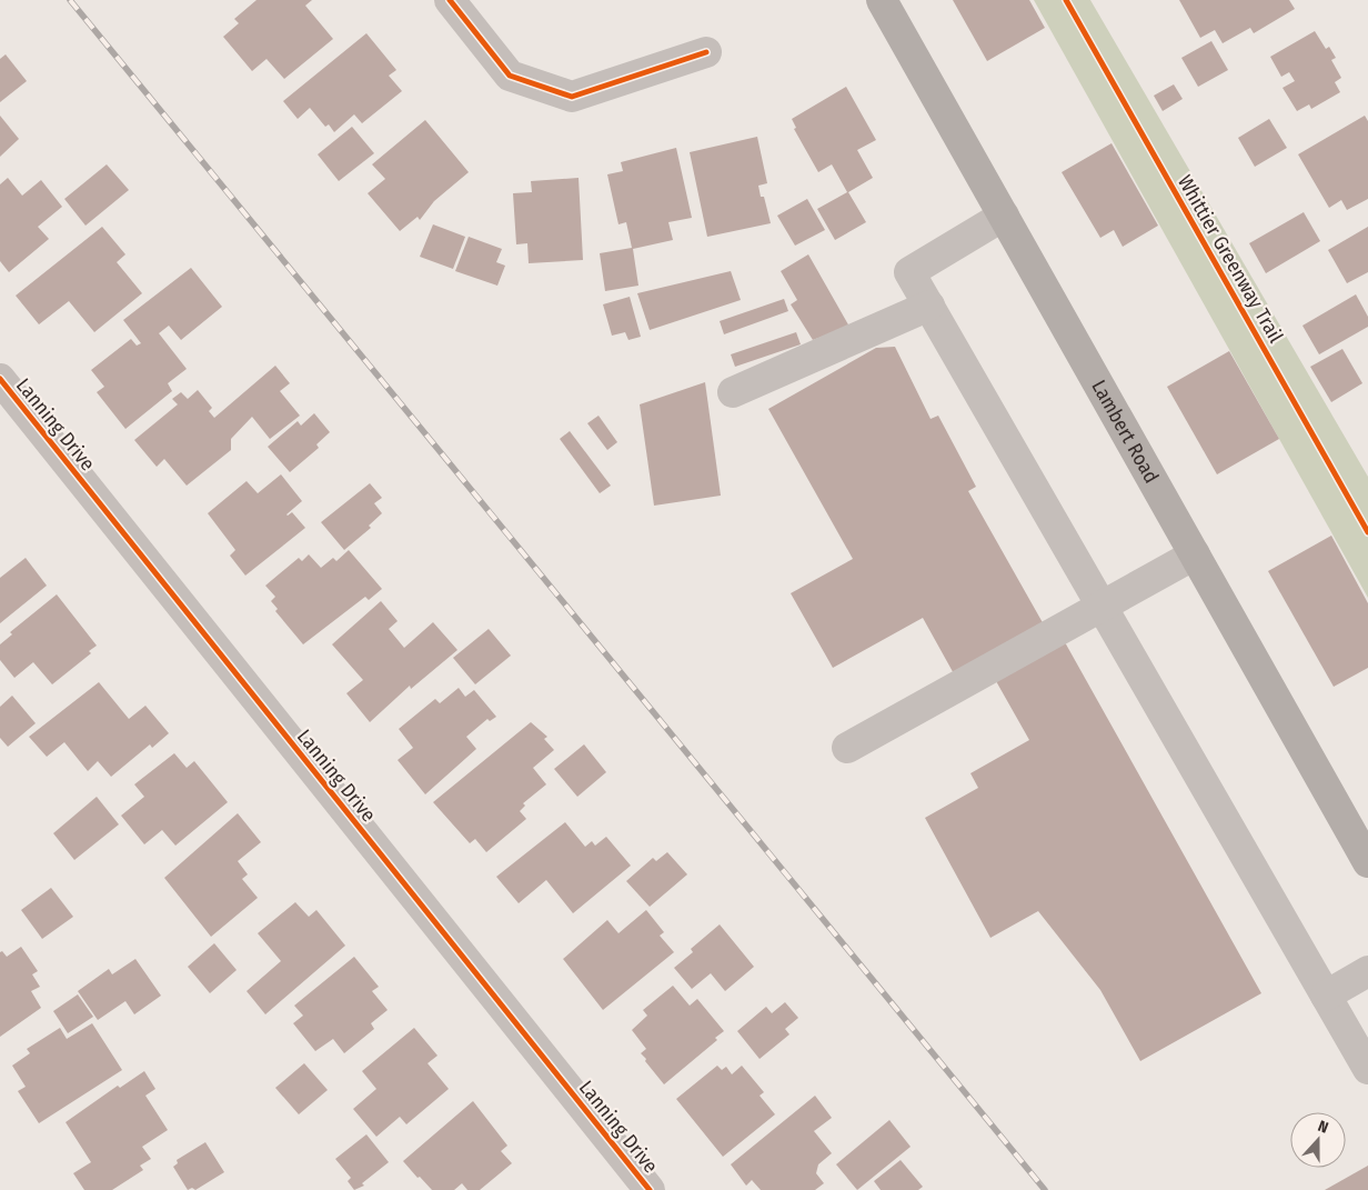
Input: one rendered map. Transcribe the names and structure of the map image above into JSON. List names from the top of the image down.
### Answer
{
  "streets": {
    "main road": ["Lambert Road"],
    "street": ["Lanning Drive"],
    "cycle path": ["Whittier Greenway Trail"]
  },
  "north": "top"
}
